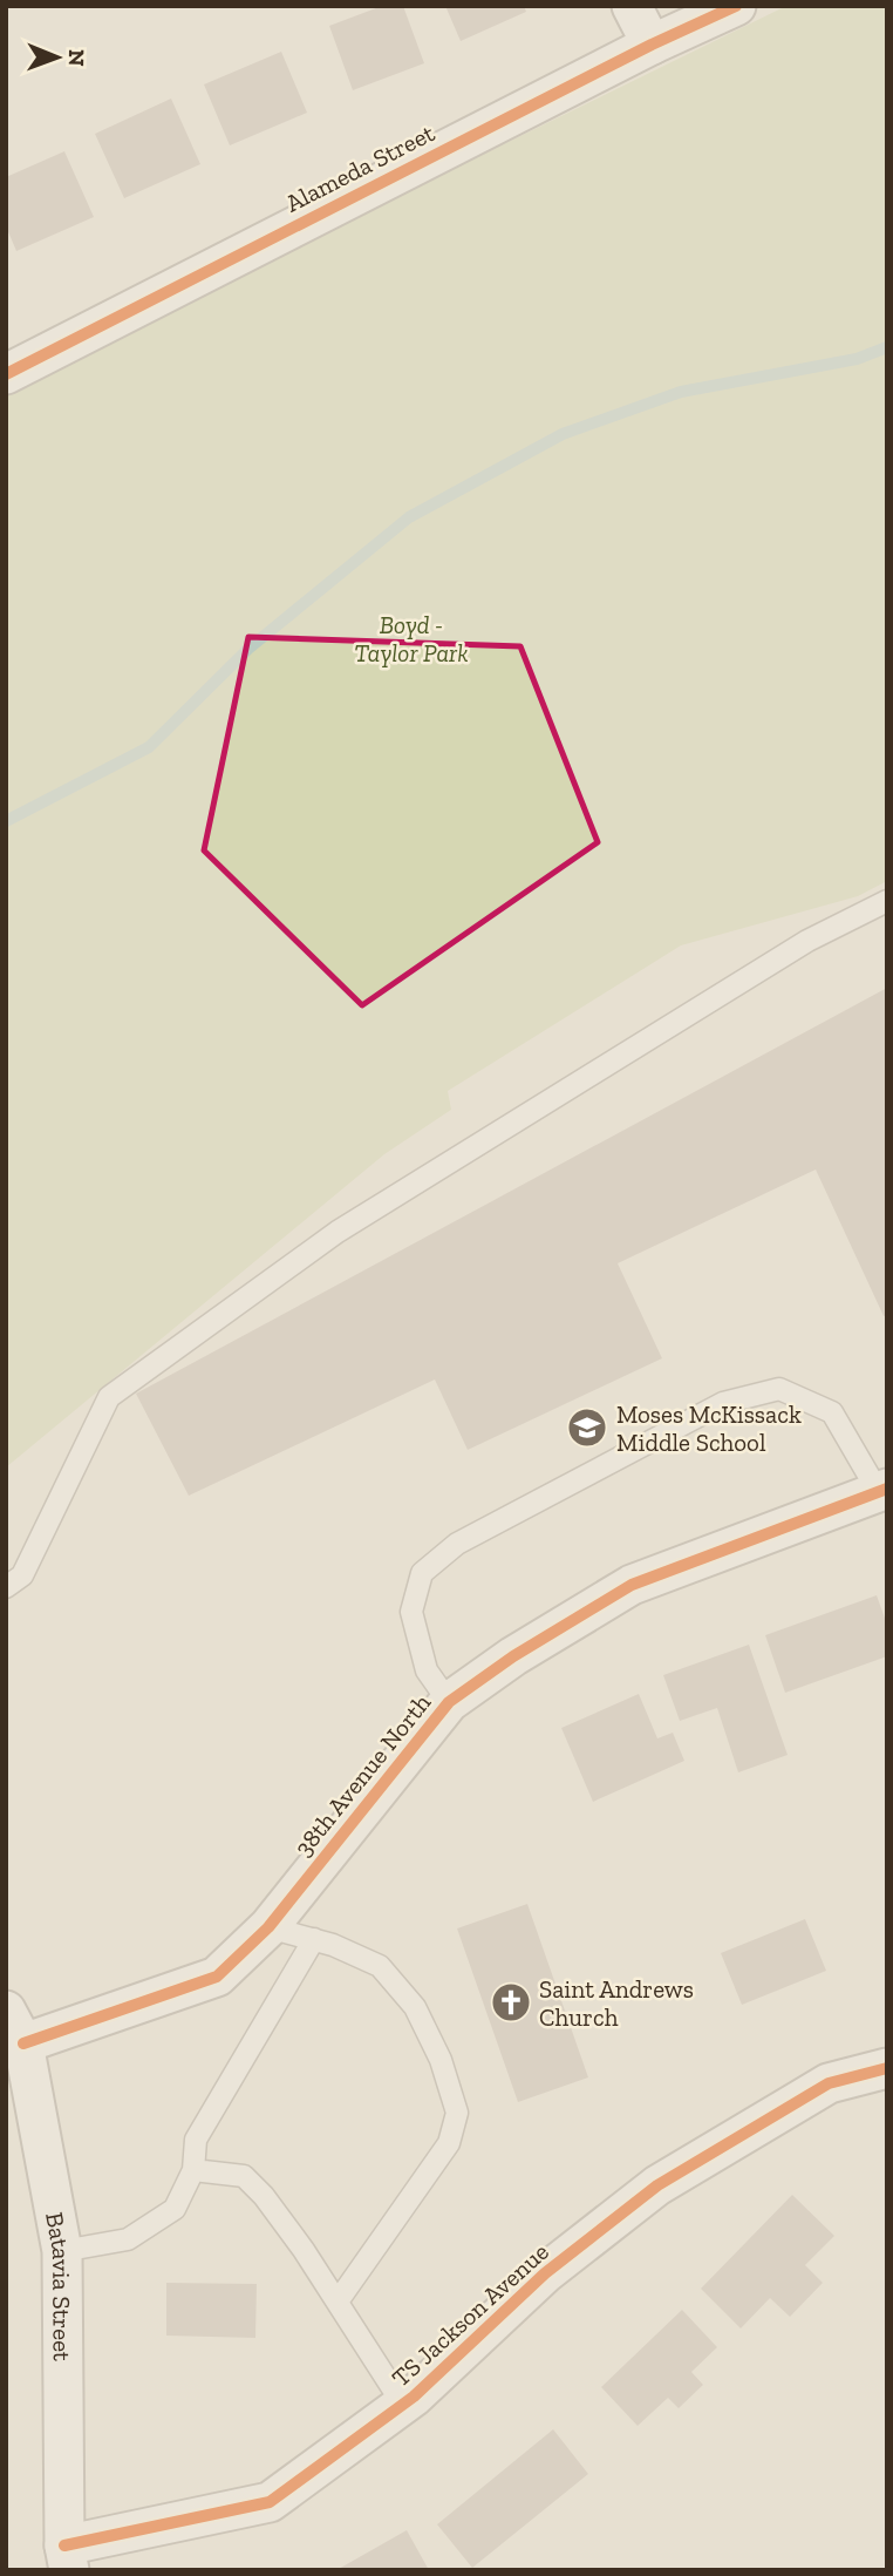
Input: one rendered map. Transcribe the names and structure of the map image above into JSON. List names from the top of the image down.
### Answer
{
  "streets": {
    "street": [
      "Alameda Street",
      "38th Avenue North",
      "Batavia Street",
      "TS Jackson Avenue"
    ]
  },
  "crossings": [
    ["38th Avenue North", "Batavia Street"],
    ["Batavia Street", "TS Jackson Avenue"]
  ],
  "parks": ["Boyd - Taylor Park"],
  "places": {
    "school or university": ["Moses McKissack Middle School"],
    "church": ["Saint Andrews Church"]
  },
  "north": "right"
}
